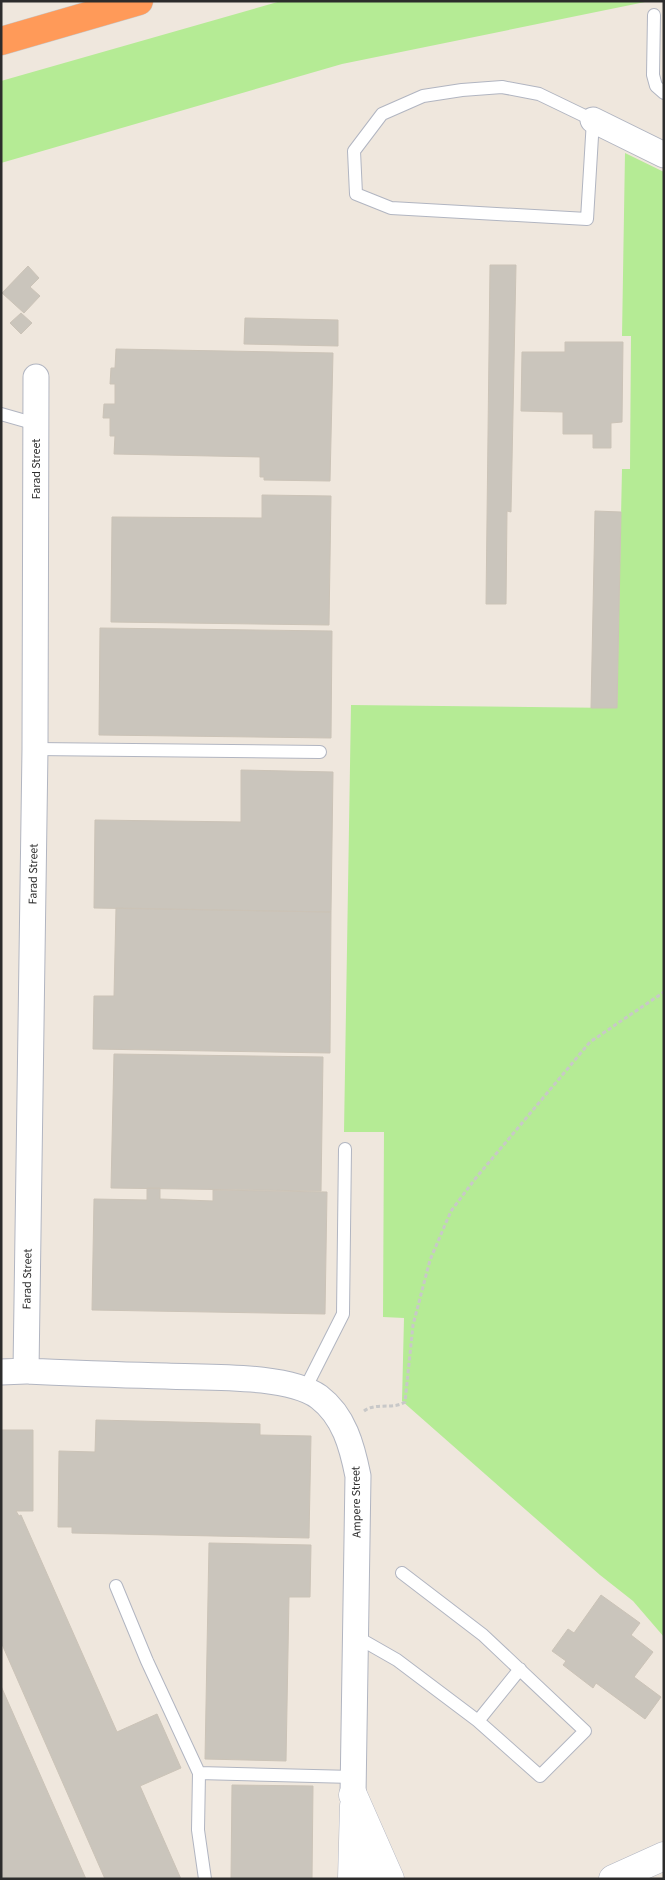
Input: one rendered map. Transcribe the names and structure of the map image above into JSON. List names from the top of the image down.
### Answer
{
  "streets": {
    "street": ["Farad Street", "Ampere Street"]
  },
  "crossings": [
    ["Farad Street", "Ampere Street"]
  ]
}
